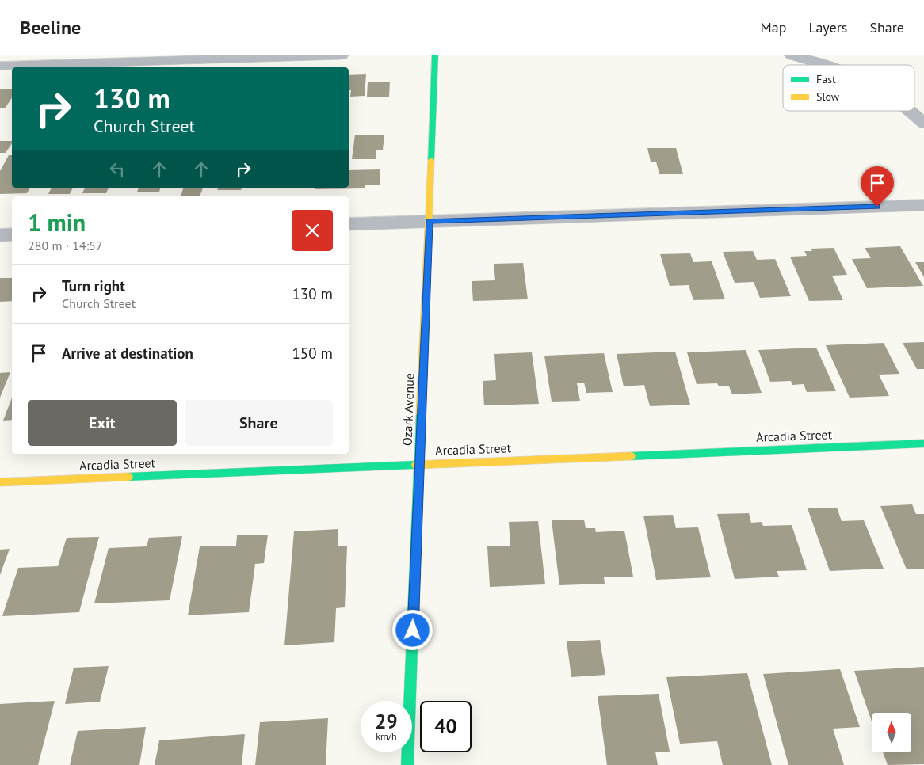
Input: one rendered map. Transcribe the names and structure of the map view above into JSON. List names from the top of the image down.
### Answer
{
  "streets": {
    "street": ["Ozark Avenue", "Arcadia Street"]
  },
  "crossings": [
    ["Ozark Avenue", "Arcadia Street"]
  ],
  "legend": ["Fast", "Slow"],
  "north": "top",
  "page": {
    "header": "Beeline",
    "nav": ["Map", "Layers", "Share"],
    "turn": ["130 m", "Church Street"],
    "heading": ["1 min", "280 m · 14:57"],
    "list": [
      {
        "name": "Turn right",
        "note": "Church Street",
        "value": "130 m"
      },
      {
        "name": "Arrive at destination",
        "value": "150 m"
      }
    ],
    "buttons": ["Exit", "Share"],
    "speed": "29 km/h",
    "limit": "40"
  }
}
